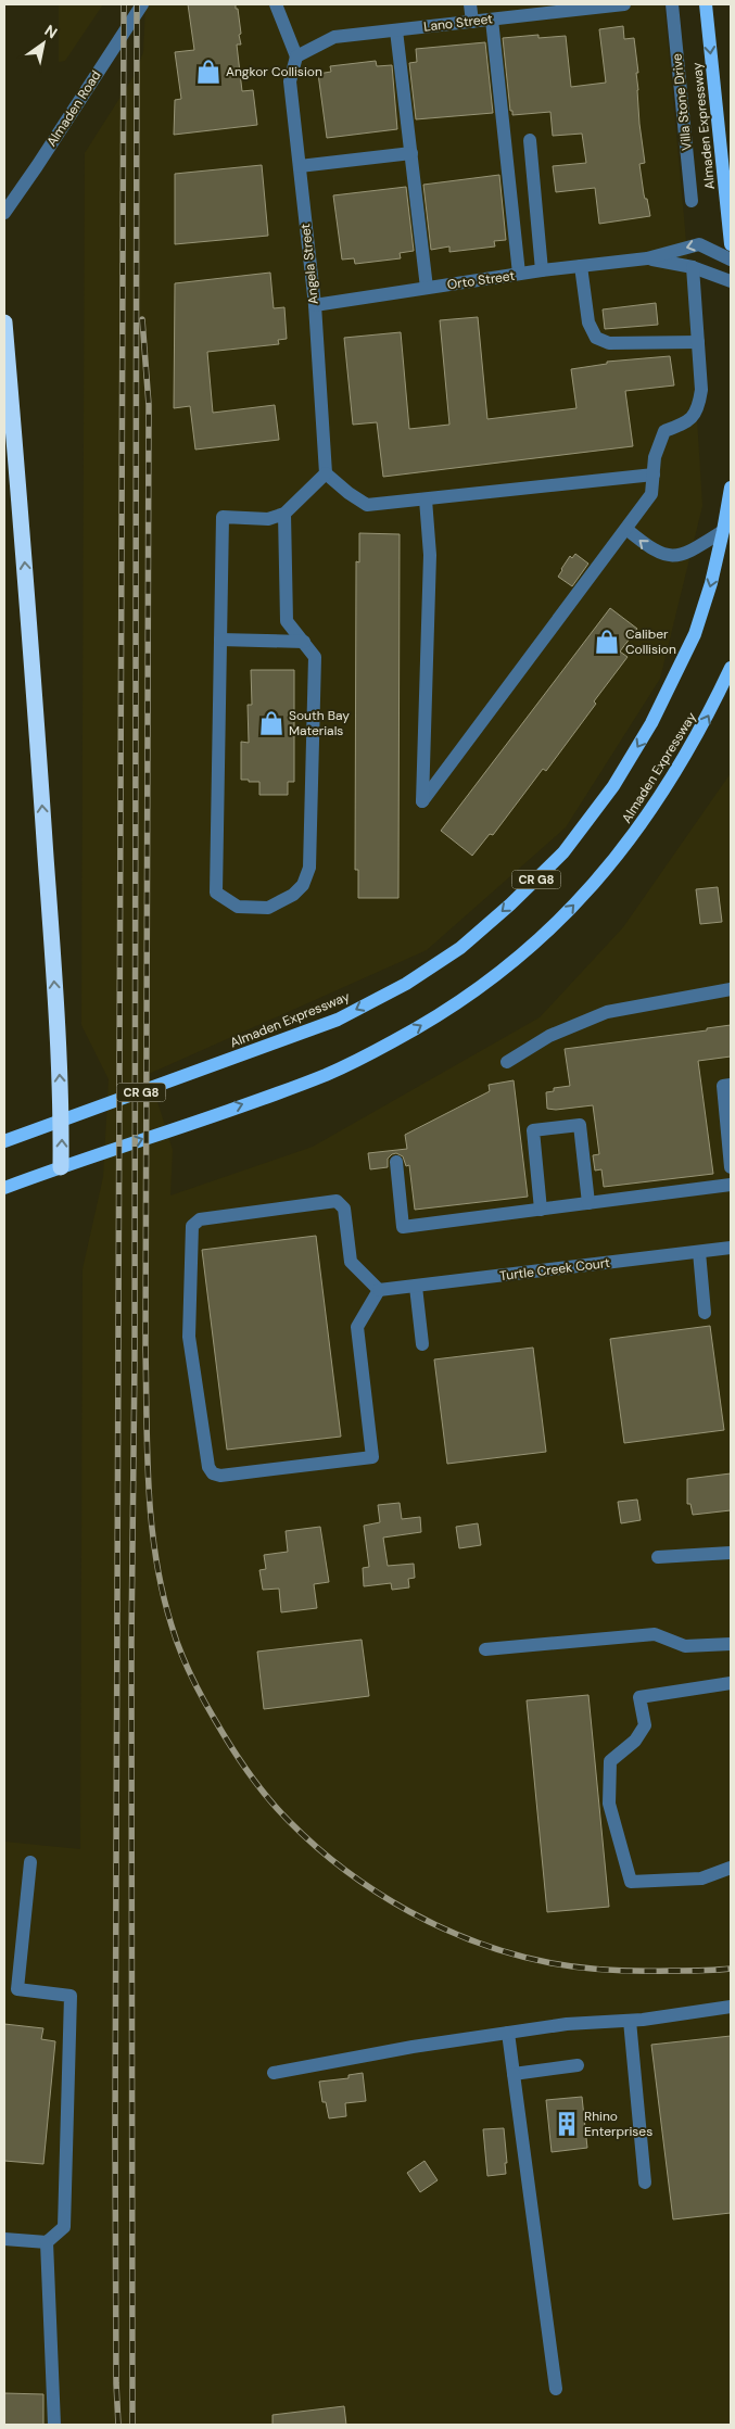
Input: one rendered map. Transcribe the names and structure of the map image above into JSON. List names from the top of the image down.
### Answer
{
  "streets": {
    "main road": ["Almaden Expressway", "CR G8"],
    "street": [
      "Lano Street",
      "Villa Stone Drive",
      "Almaden Road",
      "Angela Street",
      "Orto Street",
      "Turtle Creek Court"
    ]
  },
  "crossings": [
    ["Lano Street", "Angela Street"],
    ["Angela Street", "Orto Street"]
  ],
  "places": {
    "shop": ["Angkor Collision", "Caliber Collision", "South Bay Materials"],
    "building": ["Rhino Enterprises"]
  },
  "north": "top right"
}
